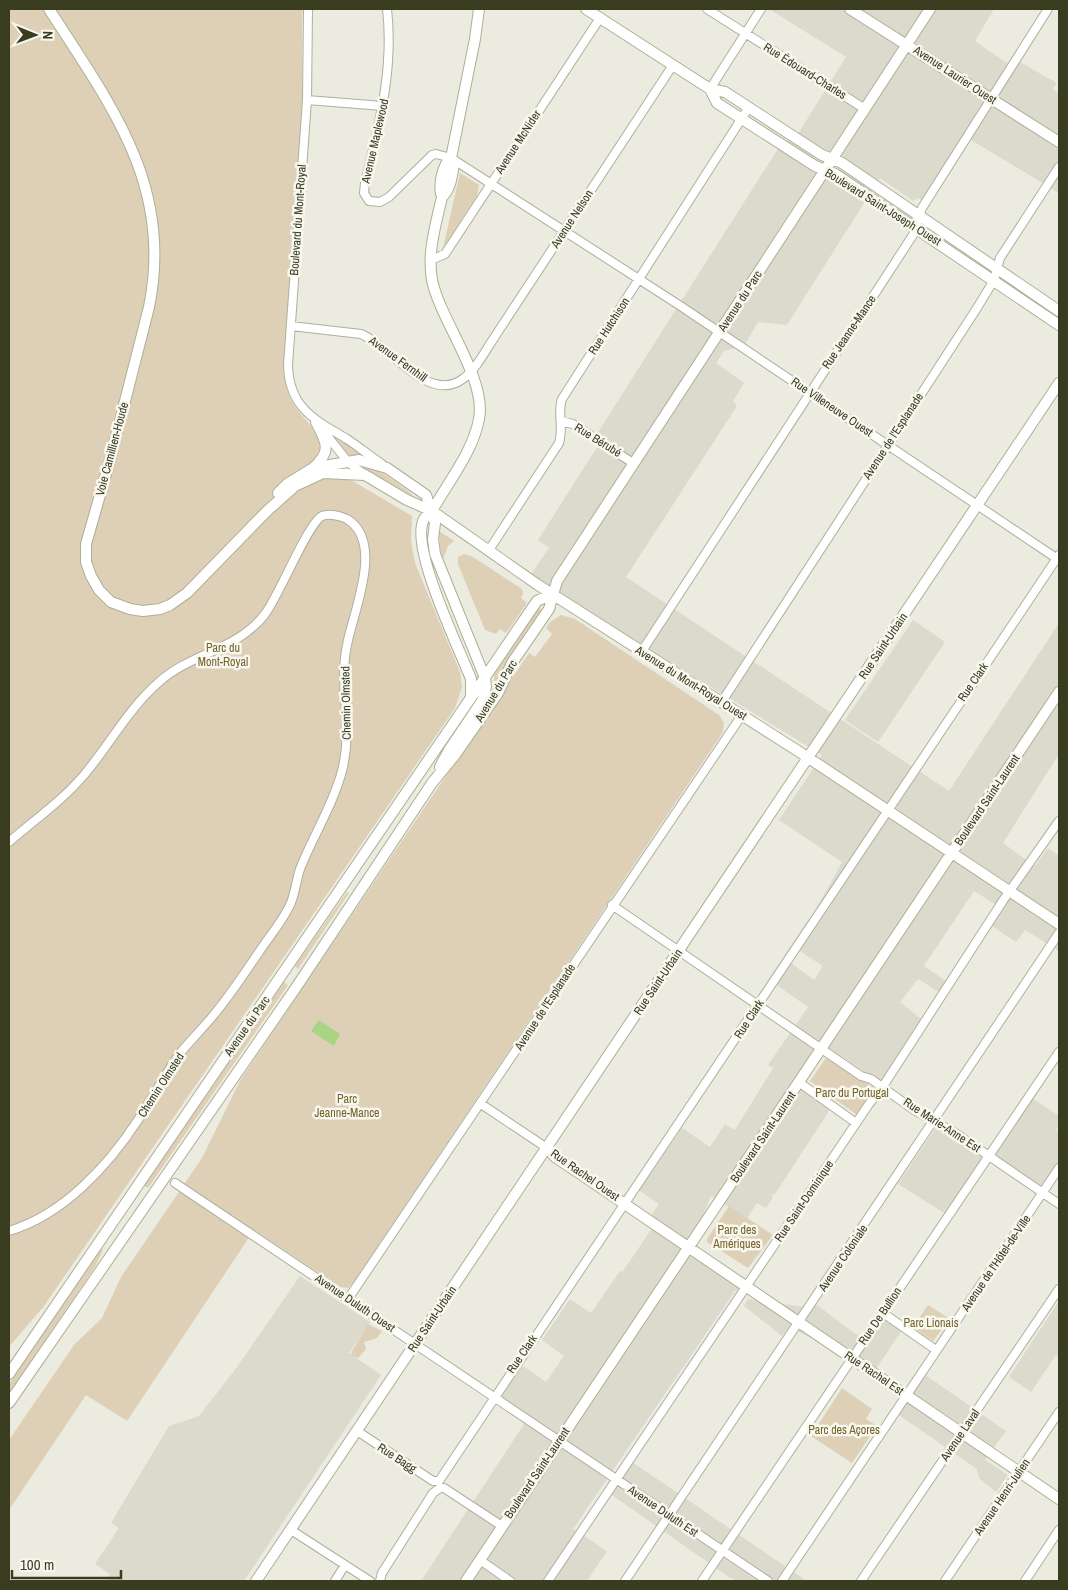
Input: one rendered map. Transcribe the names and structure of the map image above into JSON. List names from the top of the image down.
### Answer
{
  "streets": {
    "main road": [
      "Avenue Laurier Ouest",
      "Boulevard Saint-Joseph Ouest",
      "Boulevard du Mont-Royal",
      "Avenue du Parc",
      "Voie Camillien-Houde",
      "Rue Saint-Urbain",
      "Avenue du Mont-Royal Ouest",
      "Boulevard Saint-Laurent",
      "Rue Rachel Ouest",
      "Rue Rachel Est"
    ],
    "street": [
      "Rue Édouard-Charles",
      "Avenue Maplewood",
      "Avenue McNider",
      "Avenue Nelson",
      "Rue Hutchison",
      "Rue Jeanne-Mance",
      "Avenue Fernhill",
      "Rue Villeneuve Ouest",
      "Avenue de l'Esplanade",
      "Rue Bérubé",
      "Rue Clark",
      "Chemin Olmsted",
      "Rue Marie-Anne Est",
      "Rue Saint-Dominique",
      "Avenue Coloniale",
      "Avenue de l'Hôtel-de-Ville",
      "Avenue Duluth Ouest",
      "Rue De Bullion",
      "Avenue Laval",
      "Rue Bagg",
      "Avenue Henri-Julien",
      "Avenue Duluth Est"
    ]
  },
  "crossings": [
    ["Rue Édouard-Charles", "Avenue du Parc"],
    ["Avenue Laurier Ouest", "Avenue du Parc"],
    ["Avenue Laurier Ouest", "Rue Jeanne-Mance"],
    ["Avenue Maplewood", "Rue Villeneuve Ouest"],
    ["Avenue McNider", "Boulevard Saint-Joseph Ouest"],
    ["Avenue McNider", "Rue Villeneuve Ouest"],
    ["Boulevard Saint-Joseph Ouest", "Avenue Nelson"],
    ["Boulevard Saint-Joseph Ouest", "Avenue du Parc"],
    ["Boulevard Saint-Joseph Ouest", "Rue Hutchison"],
    ["Boulevard Saint-Joseph Ouest", "Rue Jeanne-Mance"],
    ["Boulevard Saint-Joseph Ouest", "Avenue de l'Esplanade"],
    ["Avenue Nelson", "Avenue Fernhill"],
    ["Avenue Nelson", "Rue Villeneuve Ouest"],
    ["Boulevard du Mont-Royal", "Avenue Fernhill"],
    ["Boulevard du Mont-Royal", "Voie Camillien-Houde"],
    ["Boulevard du Mont-Royal", "Avenue du Mont-Royal Ouest"],
    ["Avenue du Parc", "Rue Villeneuve Ouest"],
    ["Avenue du Parc", "Rue Bérubé"],
    ["Avenue du Parc", "Avenue du Mont-Royal Ouest"],
    ["Rue Hutchison", "Rue Villeneuve Ouest"],
    ["Rue Hutchison", "Rue Bérubé"],
    ["Rue Hutchison", "Avenue du Mont-Royal Ouest"],
    ["Rue Jeanne-Mance", "Rue Villeneuve Ouest"],
    ["Rue Jeanne-Mance", "Avenue du Mont-Royal Ouest"],
    ["Rue Villeneuve Ouest", "Avenue de l'Esplanade"],
    ["Rue Villeneuve Ouest", "Rue Saint-Urbain"],
    ["Rue Villeneuve Ouest", "Rue Clark"],
    ["Avenue de l'Esplanade", "Avenue du Mont-Royal Ouest"],
    ["Avenue de l'Esplanade", "Rue Marie-Anne Est"],
    ["Avenue de l'Esplanade", "Rue Rachel Ouest"],
    ["Avenue de l'Esplanade", "Avenue Duluth Ouest"],
    ["Rue Saint-Urbain", "Avenue du Mont-Royal Ouest"],
    ["Rue Saint-Urbain", "Rue Marie-Anne Est"],
    ["Rue Saint-Urbain", "Rue Rachel Ouest"],
    ["Rue Saint-Urbain", "Avenue Duluth Ouest"],
    ["Rue Saint-Urbain", "Rue Bagg"],
    ["Rue Clark", "Avenue du Mont-Royal Ouest"],
    ["Rue Clark", "Rue Marie-Anne Est"],
    ["Rue Clark", "Rue Rachel Ouest"],
    ["Rue Clark", "Avenue Duluth Ouest"],
    ["Rue Clark", "Rue Bagg"],
    ["Avenue du Mont-Royal Ouest", "Boulevard Saint-Laurent"],
    ["Avenue du Mont-Royal Ouest", "Rue Saint-Dominique"],
    ["Boulevard Saint-Laurent", "Rue Marie-Anne Est"],
    ["Boulevard Saint-Laurent", "Rue Rachel Ouest"],
    ["Boulevard Saint-Laurent", "Avenue Duluth Ouest"],
    ["Boulevard Saint-Laurent", "Rue Rachel Est"],
    ["Boulevard Saint-Laurent", "Rue Bagg"],
    ["Boulevard Saint-Laurent", "Avenue Duluth Est"],
    ["Rue Marie-Anne Est", "Rue Saint-Dominique"],
    ["Rue Marie-Anne Est", "Avenue Coloniale"],
    ["Rue Marie-Anne Est", "Avenue de l'Hôtel-de-Ville"],
    ["Rue Marie-Anne Est", "Rue De Bullion"],
    ["Rue Rachel Ouest", "Rue Rachel Est"],
    ["Rue Saint-Dominique", "Rue Rachel Est"],
    ["Rue Saint-Dominique", "Avenue Duluth Est"],
    ["Avenue Coloniale", "Rue Rachel Est"],
    ["Avenue Coloniale", "Avenue Duluth Est"],
    ["Avenue de l'Hôtel-de-Ville", "Rue Rachel Est"],
    ["Avenue Duluth Ouest", "Avenue Duluth Est"],
    ["Rue De Bullion", "Rue Rachel Est"],
    ["Rue De Bullion", "Avenue Duluth Est"],
    ["Rue Rachel Est", "Avenue Laval"],
    ["Rue Rachel Est", "Avenue Henri-Julien"]
  ],
  "parks": [
    "Parc du Mont-Royal",
    "Parc du Portugal",
    "Parc Jeanne-Mance",
    "Parc des Amériques",
    "Parc Lionais",
    "Parc des Açores"
  ],
  "scale_bar": "100 m",
  "north": "right"
}
